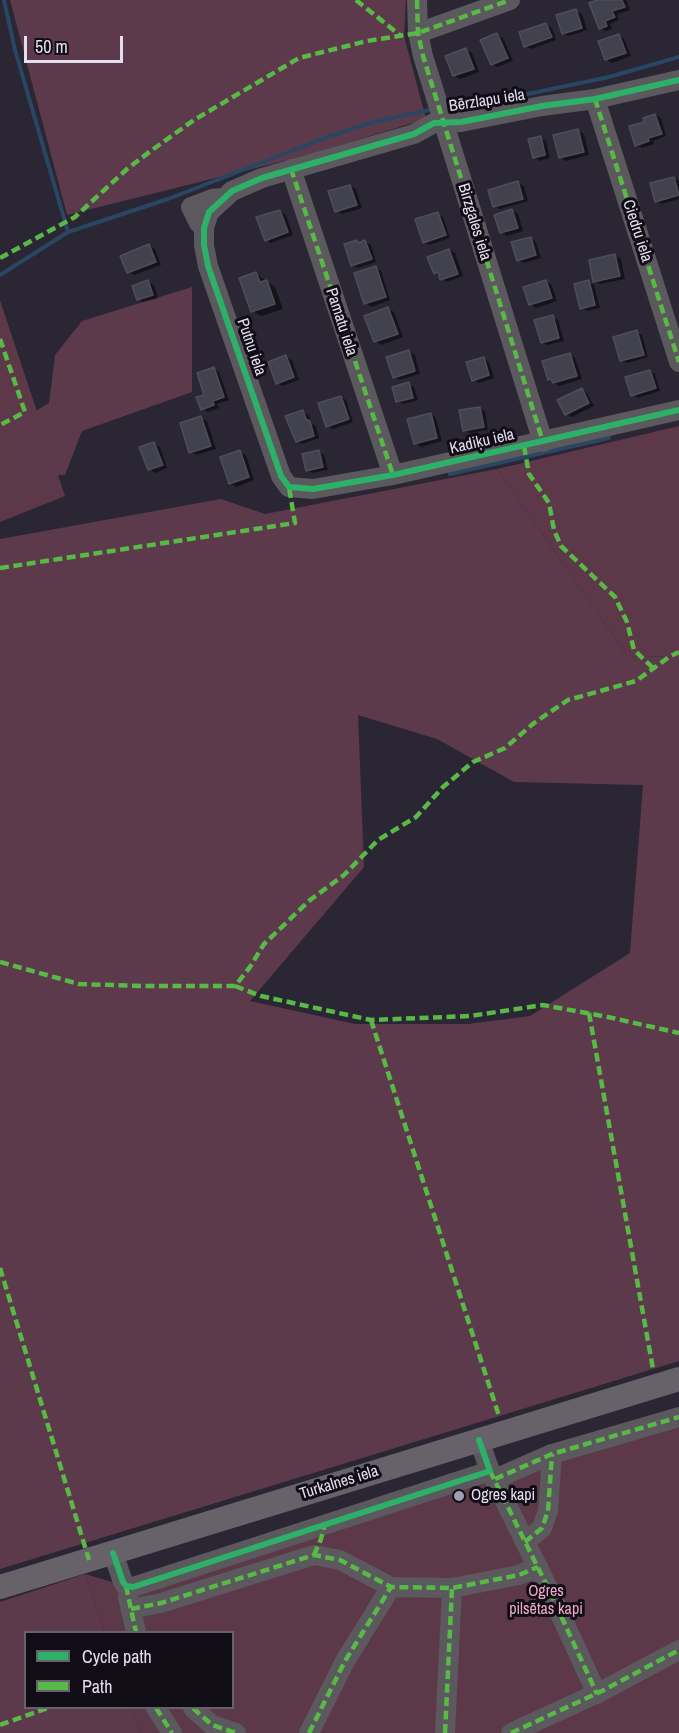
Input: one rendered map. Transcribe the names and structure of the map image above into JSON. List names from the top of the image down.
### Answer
{
  "streets": {
    "main road": ["Turkalnes iela"],
    "street": [
      "Bērzlapu iela",
      "Birzgales iela",
      "Ciedru iela",
      "Pamatu iela",
      "Putnu iela",
      "Kadiķu iela"
    ]
  },
  "crossings": [
    ["Bērzlapu iela", "Birzgales iela"],
    ["Bērzlapu iela", "Ciedru iela"],
    ["Bērzlapu iela", "Pamatu iela"],
    ["Bērzlapu iela", "Putnu iela"],
    ["Birzgales iela", "Kadiķu iela"],
    ["Pamatu iela", "Kadiķu iela"],
    ["Putnu iela", "Kadiķu iela"]
  ],
  "parks": ["Ogres pilsētas kapi"],
  "places": ["Ogres kapi"],
  "legend": ["Cycle path", "Path"],
  "scale_bar": "50 m"
}
